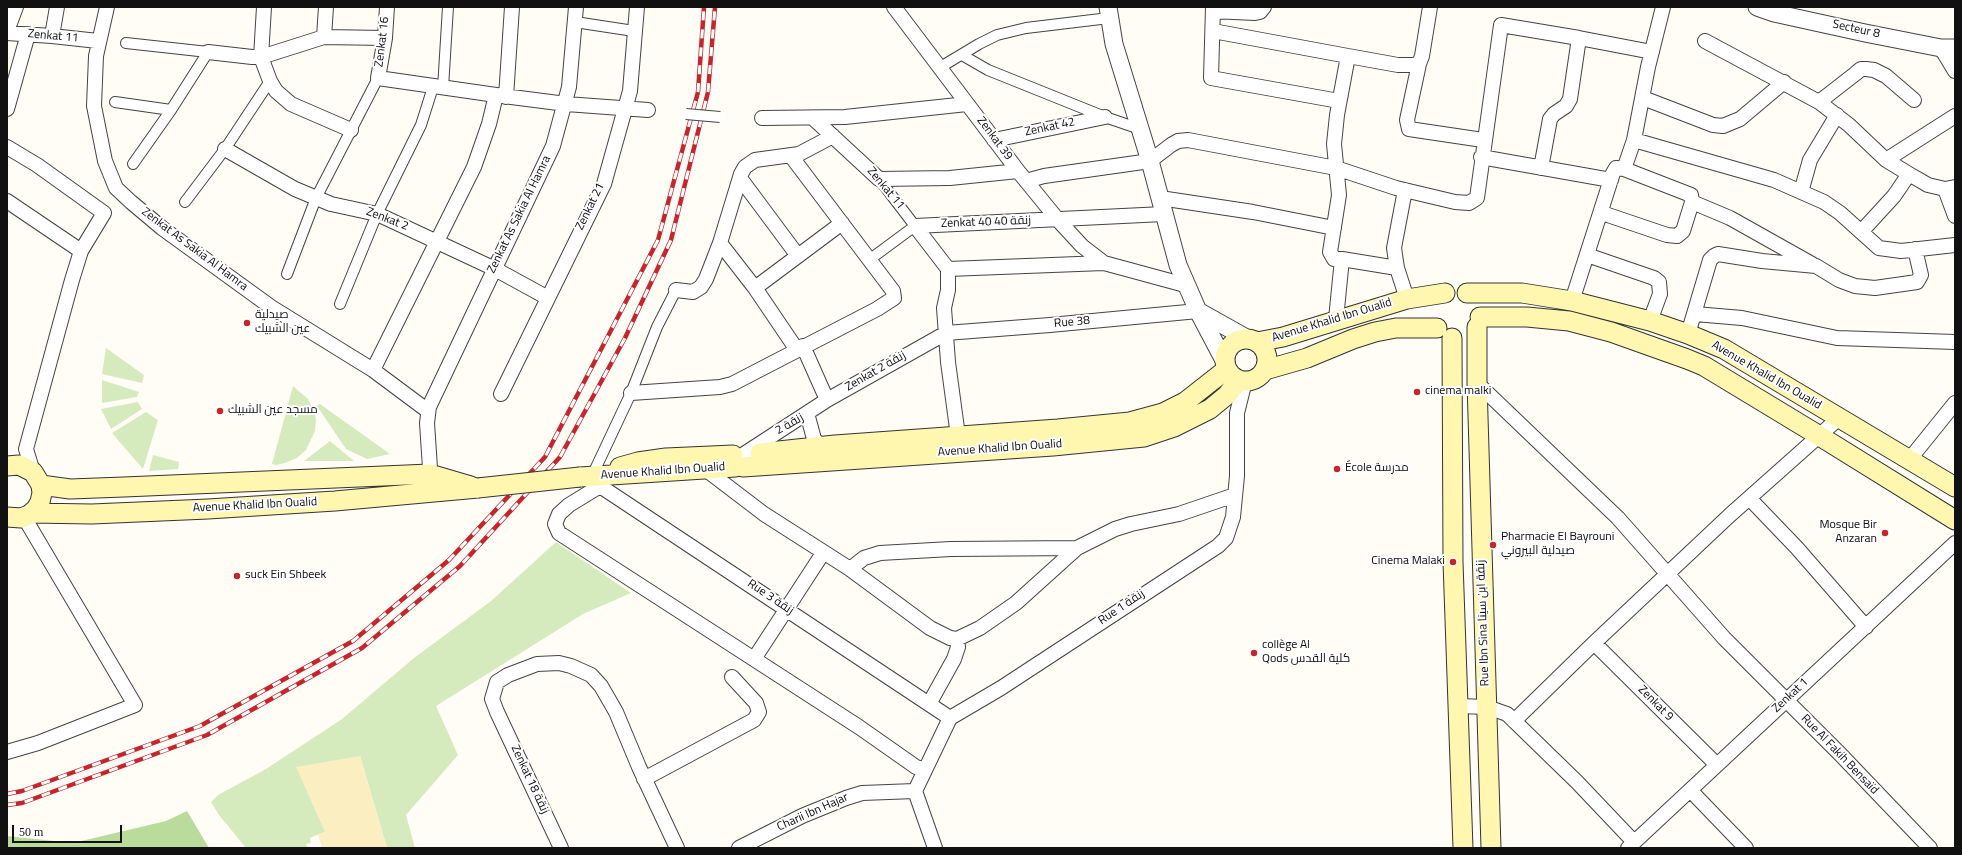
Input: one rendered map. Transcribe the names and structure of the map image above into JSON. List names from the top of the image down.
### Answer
{
  "streets": {
    "main road": ["Avenue Khalid Ibn Oualid", "Rue Ibn Sina زنقة ابن سينا"],
    "street": [
      "Secteur 8",
      "Zenkat 11",
      "Zenkat 16",
      "Zenkat 42",
      "Zenkat 39",
      "Zenkat 21",
      "Zenkat As Sakia Al Hamra",
      "Zenkat 2",
      "Zenkat 40 زنقة 40",
      "Rue 38",
      "Zenkat 2 زنقة",
      "زنقة 2",
      "Rue 3 زنقة",
      "Rue 1 زنقة",
      "Zenkat 1",
      "Zenkat 9",
      "Rue Al Fakih Bensaïd",
      "Zenkat 18 زنقة",
      "Charii Ibn Hajar"
    ]
  },
  "crossings": [
    ["Zenkat 11", "Zenkat 39"],
    ["Zenkat 11", "Zenkat As Sakia Al Hamra"],
    ["Zenkat 11", "Zenkat 40 زنقة 40"],
    ["Zenkat 42", "Zenkat 39"],
    ["Zenkat 39", "Zenkat 40 زنقة 40"],
    ["Zenkat 21", "Zenkat 2"],
    ["Zenkat As Sakia Al Hamra", "Zenkat 2"],
    ["Zenkat As Sakia Al Hamra", "Avenue Khalid Ibn Oualid"],
    ["Avenue Khalid Ibn Oualid", "زنقة 2"],
    ["Avenue Khalid Ibn Oualid", "Rue 3 زنقة"],
    ["Avenue Khalid Ibn Oualid", "Rue 1 زنقة"],
    ["Avenue Khalid Ibn Oualid", "Rue Ibn Sina زنقة ابن سينا"],
    ["Rue 38", "Zenkat 2 زنقة"],
    ["Zenkat 2 زنقة", "زنقة 2"],
    ["Rue 3 زنقة", "Rue 1 زنقة"],
    ["Rue Ibn Sina زنقة ابن سينا", "Rue Al Fakih Bensaïd"],
    ["Zenkat 1", "Zenkat 9"],
    ["Zenkat 1", "Rue Al Fakih Bensaïd"]
  ],
  "places": [
    "صيدلية عين الشبيك",
    "cinema malki",
    "مسجد عين الشبيك",
    "École مدرسة",
    "Mosque Bir Anzaran",
    "Pharmacie El Bayrouni صيدلية البيروني",
    "Cinema Malaki",
    "suck Ein Shbeek",
    "collège Al Qods كلية القدس"
  ],
  "scale_bar": "50 m"
}
